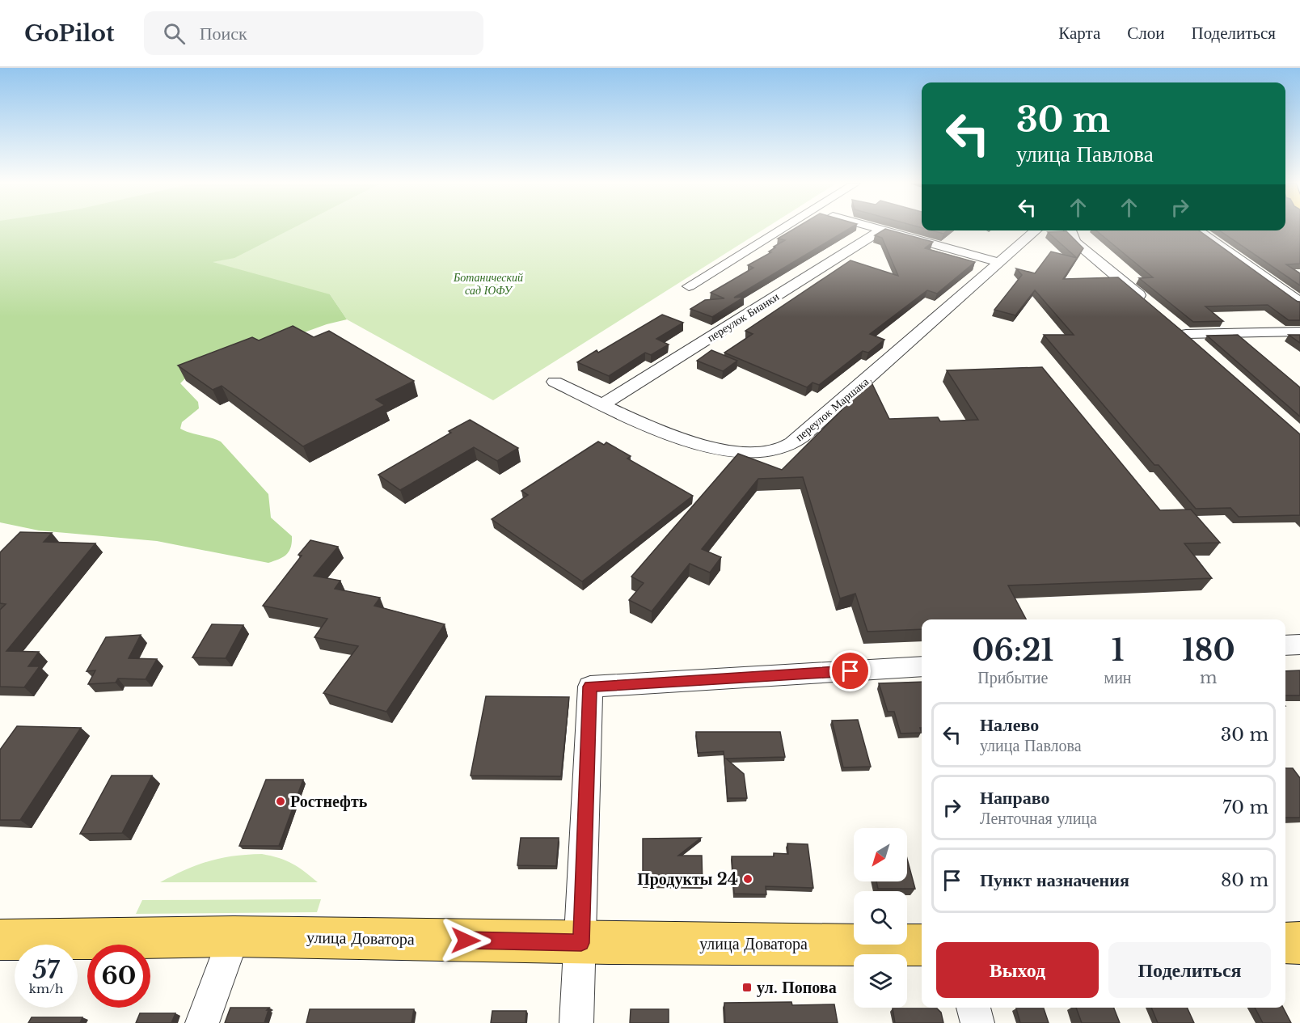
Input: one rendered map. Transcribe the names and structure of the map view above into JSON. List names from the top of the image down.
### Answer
{
  "streets": {
    "main road": ["улица Доватора"],
    "street": ["переулок Бианки", "переулок Маршака"]
  },
  "crossings": [
    ["переулок Бианки", "переулок Маршака"]
  ],
  "parks": ["Ботанический сад ЮФУ"],
  "places": {
    "other": ["Ростнефть", "Продукты 24"],
    "transit": ["ул. Попова"]
  },
  "north": "bottom left",
  "page": {
    "header": "GoPilot",
    "search": "Поиск",
    "nav": ["Карта", "Слои", "Поделиться"],
    "turn": ["30 m", "улица Павлова"],
    "eta": [
      "06:21",
      "Прибытие",
      "1",
      "мин",
      "180",
      "m"
    ],
    "list": [
      {
        "name": "Налево",
        "note": "улица Павлова",
        "value": "30 m"
      },
      {
        "name": "Направо",
        "note": "Ленточная улица",
        "value": "70 m"
      },
      {
        "name": "Пункт назначения",
        "value": "80 m"
      }
    ],
    "buttons": ["Выход", "Поделиться"],
    "speed": "57 km/h",
    "limit": "60"
  }
}
